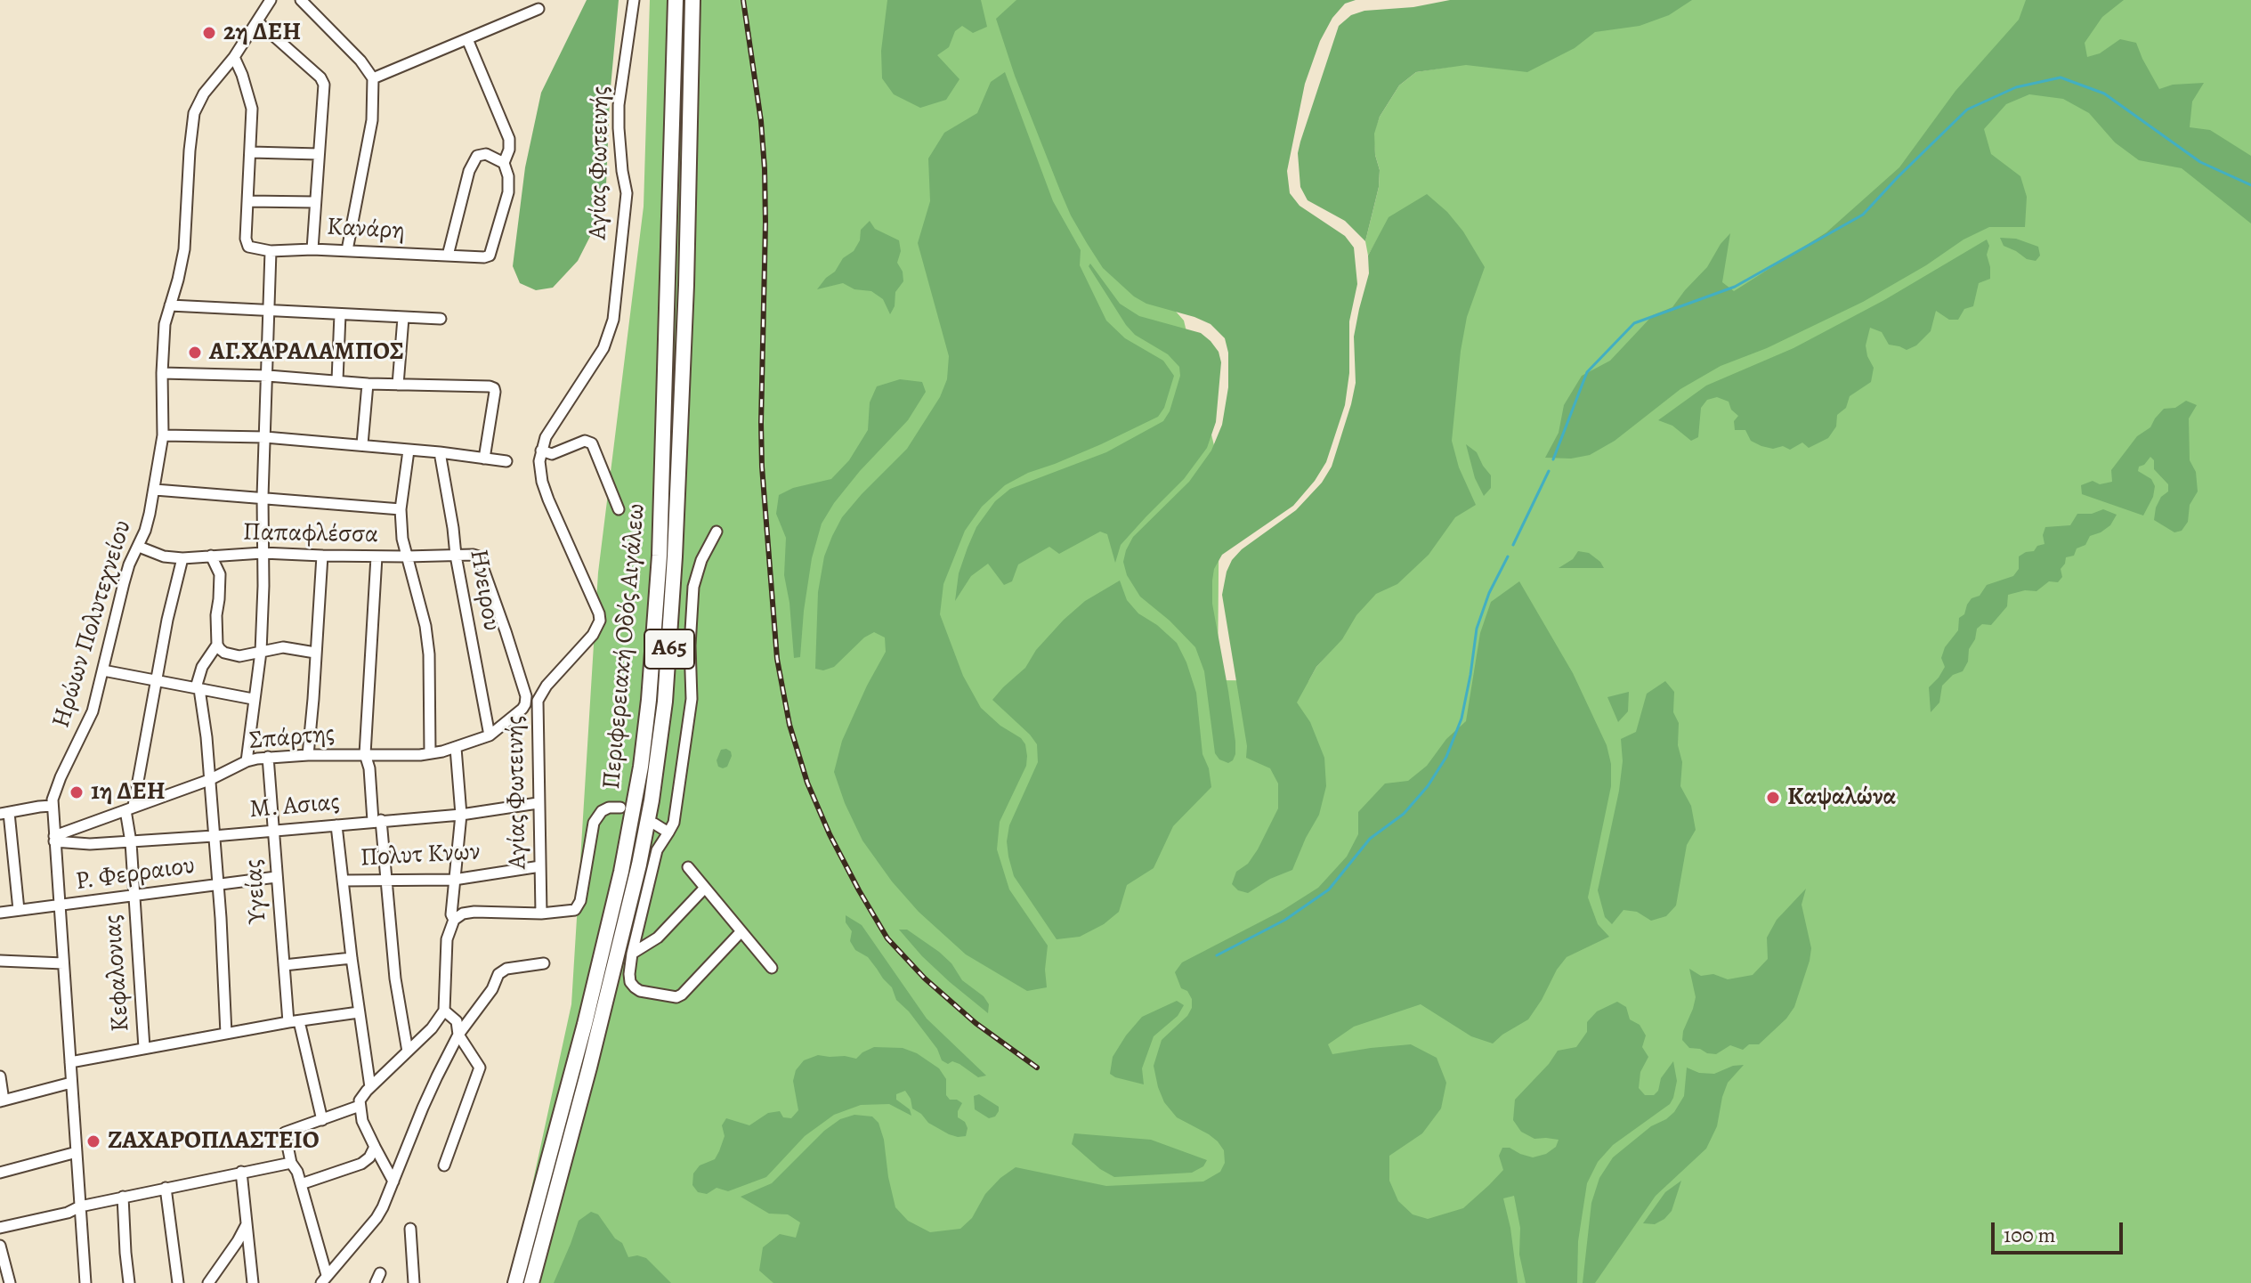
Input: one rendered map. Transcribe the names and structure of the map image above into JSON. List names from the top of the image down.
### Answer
{
  "streets": {
    "highway": ["Περιφερειακή Οδός Αιγάλεω", "Α65"],
    "street": [
      "Αγίας Φωτεινής",
      "Κανάρη",
      "Παπαφλέσσα",
      "Ηνειρου",
      "Ηρώων Πολυτεχνείου",
      "Σπάρτης",
      "Μ. Ασιας",
      "Πολυτ Κνων",
      "Ρ. Φερραιου",
      "Υγείας",
      "Κεφαλονιας"
    ]
  },
  "crossings": [
    ["Αγίας Φωτεινής", "Μ. Ασιας"],
    ["Αγίας Φωτεινής", "Πολυτ Κνων"],
    ["Παπαφλέσσα", "Ηνειρου"],
    ["Παπαφλέσσα", "Ηρώων Πολυτεχνείου"],
    ["Παπαφλέσσα", "Σπάρτης"],
    ["Παπαφλέσσα", "Κεφαλονιας"],
    ["Ηνειρου", "Σπάρτης"],
    ["Ηρώων Πολυτεχνείου", "Σπάρτης"],
    ["Ηρώων Πολυτεχνείου", "Μ. Ασιας"],
    ["Ηρώων Πολυτεχνείου", "Ρ. Φερραιου"],
    ["Σπάρτης", "Μ. Ασιας"],
    ["Σπάρτης", "Υγείας"],
    ["Σπάρτης", "Κεφαλονιας"],
    ["Μ. Ασιας", "Υγείας"],
    ["Μ. Ασιας", "Κεφαλονιας"],
    ["Ρ. Φερραιου", "Υγείας"],
    ["Ρ. Φερραιου", "Κεφαλονιας"]
  ],
  "places": [
    "2η ΔΕΗ",
    "ΑΓ.ΧΑΡΑΛΑΜΠΟΣ",
    "1η ΔΕΗ",
    "Καψαλώνα",
    "ΖΑΧΑΡΟΠΛΑΣΤΕΙΟ"
  ],
  "scale_bar": "100 m"
}
